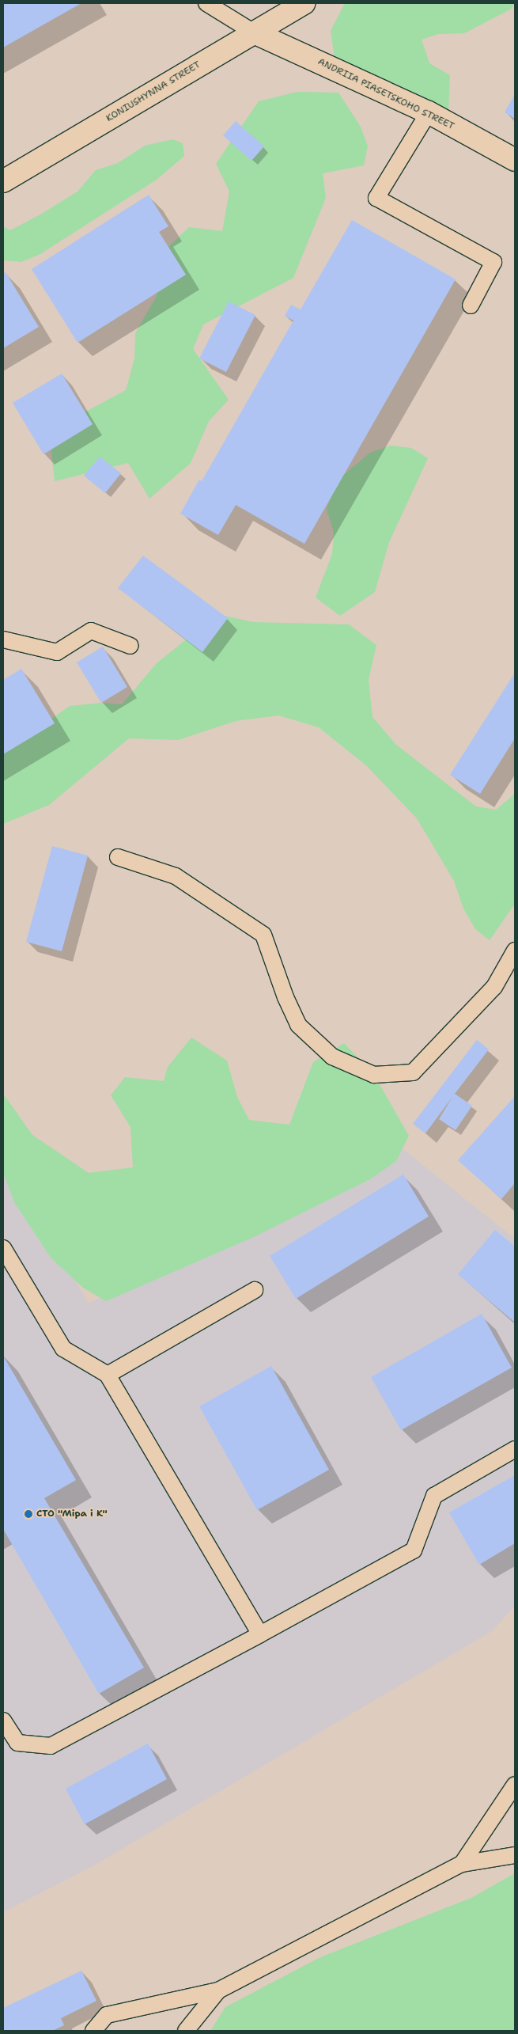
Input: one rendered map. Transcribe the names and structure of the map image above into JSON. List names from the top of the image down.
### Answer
{
  "streets": {
    "street": ["KONIUSHYNNA STREET", "ANDRIIA PIASETSKOHO STREET"]
  },
  "crossings": [
    ["KONIUSHYNNA STREET", "ANDRIIA PIASETSKOHO STREET"]
  ],
  "places": ["СТО \"Міра і К\""]
}
